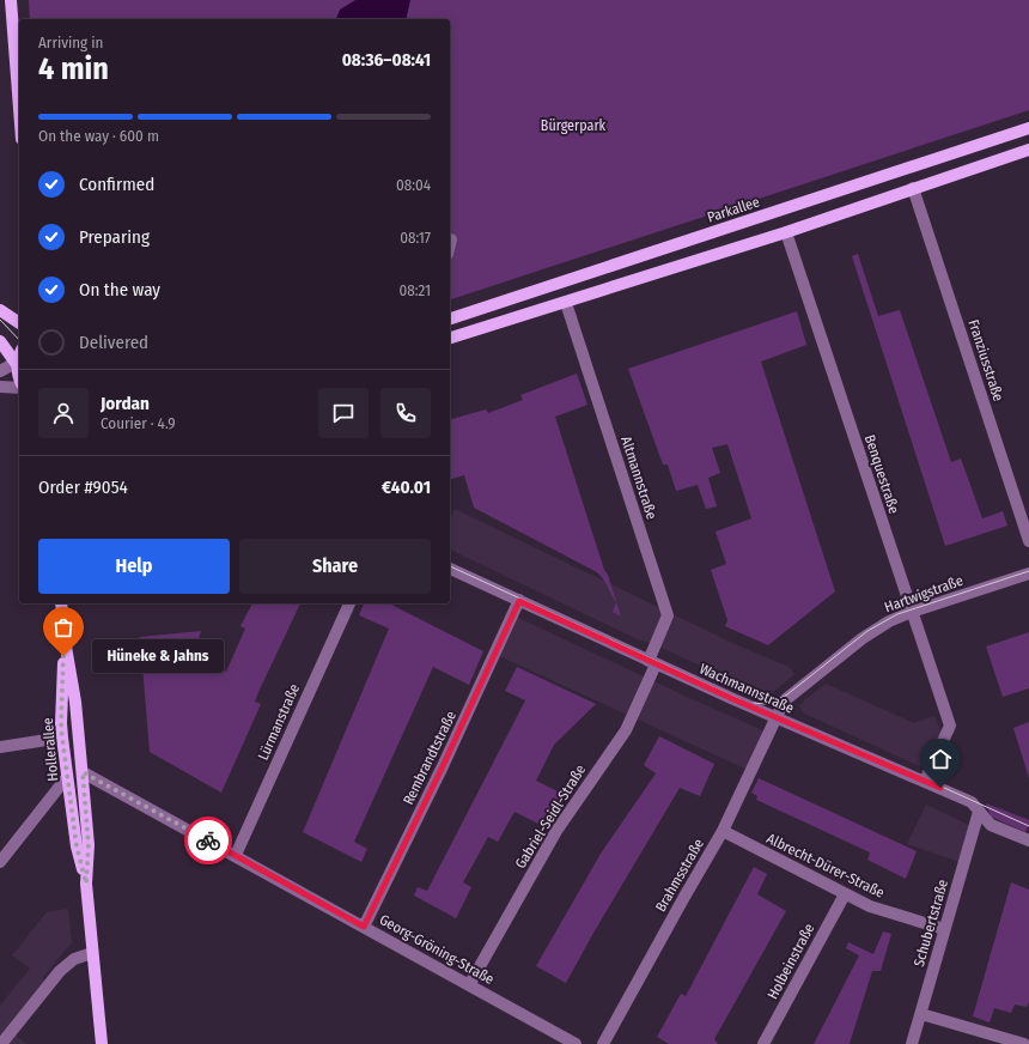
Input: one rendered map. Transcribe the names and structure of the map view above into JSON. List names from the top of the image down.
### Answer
{
  "streets": {
    "main road": ["Parkallee", "Hollerallee"],
    "street": [
      "Franziusstraße",
      "Benquestraße",
      "Altmannstraße",
      "Hartwigstraße",
      "Wachmannstraße",
      "Lürmanstraße",
      "Rembrandtstraße",
      "Gabriel-Seidl-Straße",
      "Albrecht-Dürer-Straße",
      "Brahmsstraße",
      "Schubertstraße",
      "Georg-Gröning-Straße",
      "Holbeinstraße"
    ]
  },
  "crossings": [
    ["Benquestraße", "Hartwigstraße"],
    ["Benquestraße", "Wachmannstraße"],
    ["Altmannstraße", "Wachmannstraße"],
    ["Altmannstraße", "Gabriel-Seidl-Straße"],
    ["Hartwigstraße", "Wachmannstraße"],
    ["Hartwigstraße", "Brahmsstraße"],
    ["Wachmannstraße", "Rembrandtstraße"],
    ["Wachmannstraße", "Gabriel-Seidl-Straße"],
    ["Wachmannstraße", "Brahmsstraße"],
    ["Wachmannstraße", "Schubertstraße"],
    ["Lürmanstraße", "Georg-Gröning-Straße"],
    ["Hollerallee", "Georg-Gröning-Straße"],
    ["Rembrandtstraße", "Georg-Gröning-Straße"],
    ["Gabriel-Seidl-Straße", "Georg-Gröning-Straße"],
    ["Albrecht-Dürer-Straße", "Brahmsstraße"],
    ["Albrecht-Dürer-Straße", "Schubertstraße"],
    ["Albrecht-Dürer-Straße", "Holbeinstraße"]
  ],
  "parks": ["Bürgerpark"],
  "places": ["Hüneke & Jahns"],
  "page": {
    "heading": ["4 min", "Arriving in", "08:36–08:41"],
    "panel": [
      "Jordan",
      "Courier · 4.9",
      "Order #9054",
      "€40.01"
    ],
    "bar": "On the way · 600 m",
    "list": [
      ["Confirmed", "08:04"],
      ["Preparing", "08:17"],
      ["On the way", "08:21"],
      "Delivered"
    ],
    "buttons": ["Help", "Share"],
    "bubble": "Hüneke & Jahns"
  }
}
